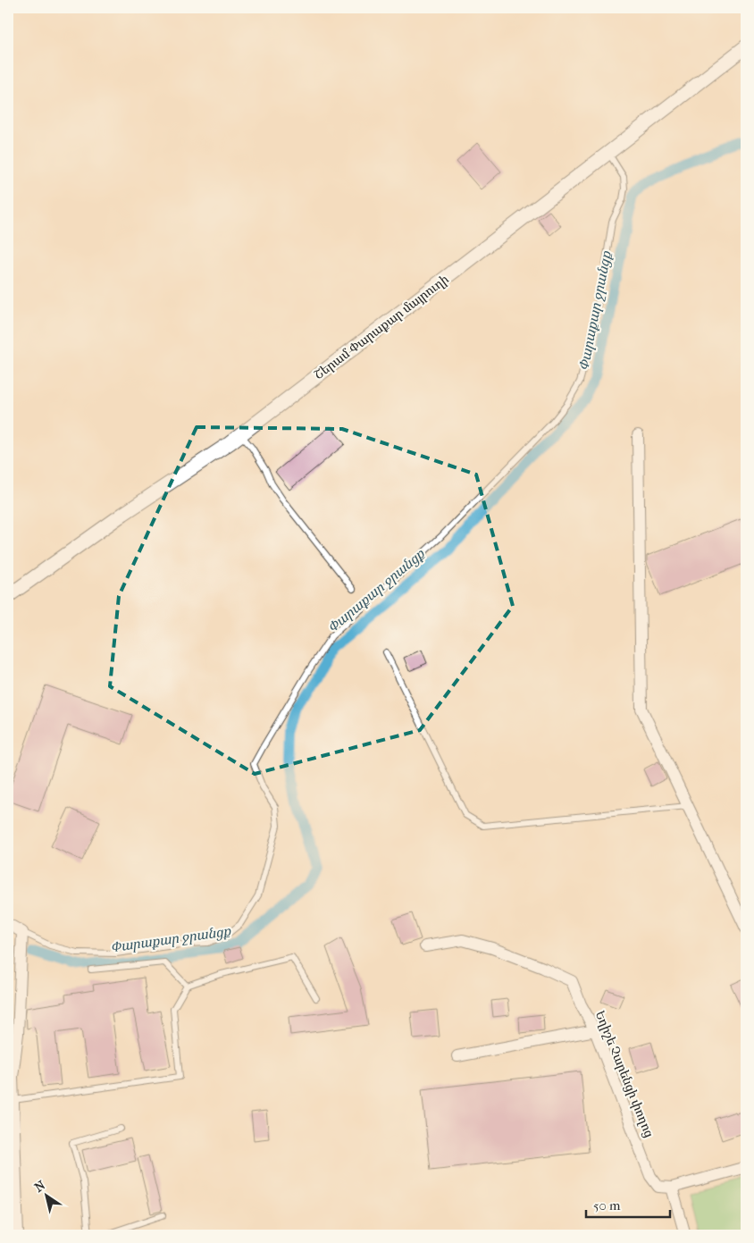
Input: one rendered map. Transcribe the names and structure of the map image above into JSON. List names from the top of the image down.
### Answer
{
  "streets": {
    "street": ["Շերամ-Փարաքար մայրուղի", "Եղիշե Չարենցի փողոց"]
  },
  "water": ["Փարաքար ջրանցք"],
  "scale_bar": "50 m",
  "north": "top left"
}
